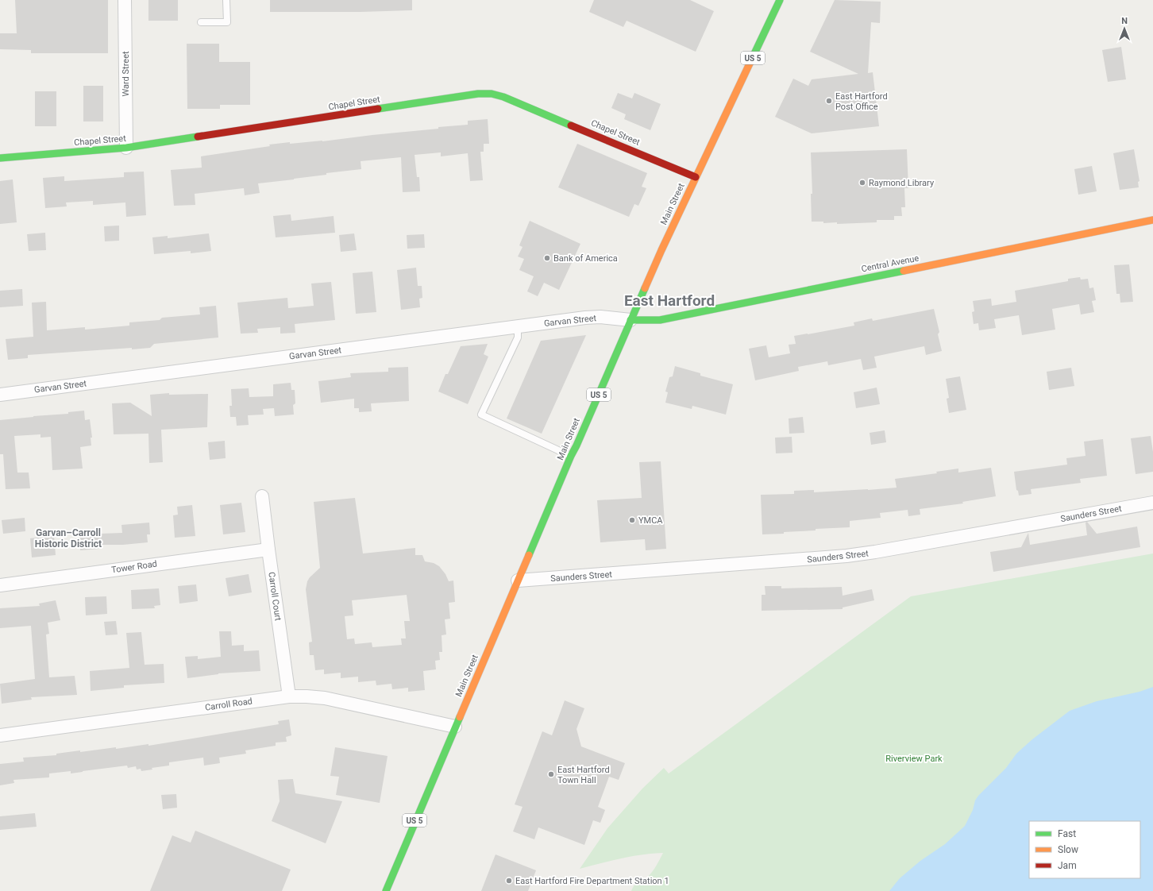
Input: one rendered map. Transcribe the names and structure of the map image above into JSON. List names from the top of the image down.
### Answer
{
  "streets": {
    "main road": [
      "US 5",
      "Chapel Street",
      "Main Street",
      "Central Avenue"
    ],
    "street": [
      "Ward Street",
      "Garvan Street",
      "Saunders Street",
      "Tower Road",
      "Carroll Court",
      "Carroll Road"
    ]
  },
  "crossings": [
    ["Ward Street", "Chapel Street"],
    ["Chapel Street", "Main Street"],
    ["Main Street", "Central Avenue"],
    ["Main Street", "Garvan Street"],
    ["Main Street", "Saunders Street"],
    ["Main Street", "Carroll Road"],
    ["Central Avenue", "Garvan Street"],
    ["Tower Road", "Carroll Court"],
    ["Carroll Court", "Carroll Road"]
  ],
  "districts": ["East Hartford", "Garvan–Carroll Historic District"],
  "parks": ["Riverview Park"],
  "places": [
    "East Hartford Post Office",
    "Raymond Library",
    "Bank of America",
    "YMCA",
    "East Hartford Town Hall",
    "East Hartford Fire Department Station 1"
  ],
  "legend": ["Fast", "Slow", "Jam"],
  "north": "top"
}
